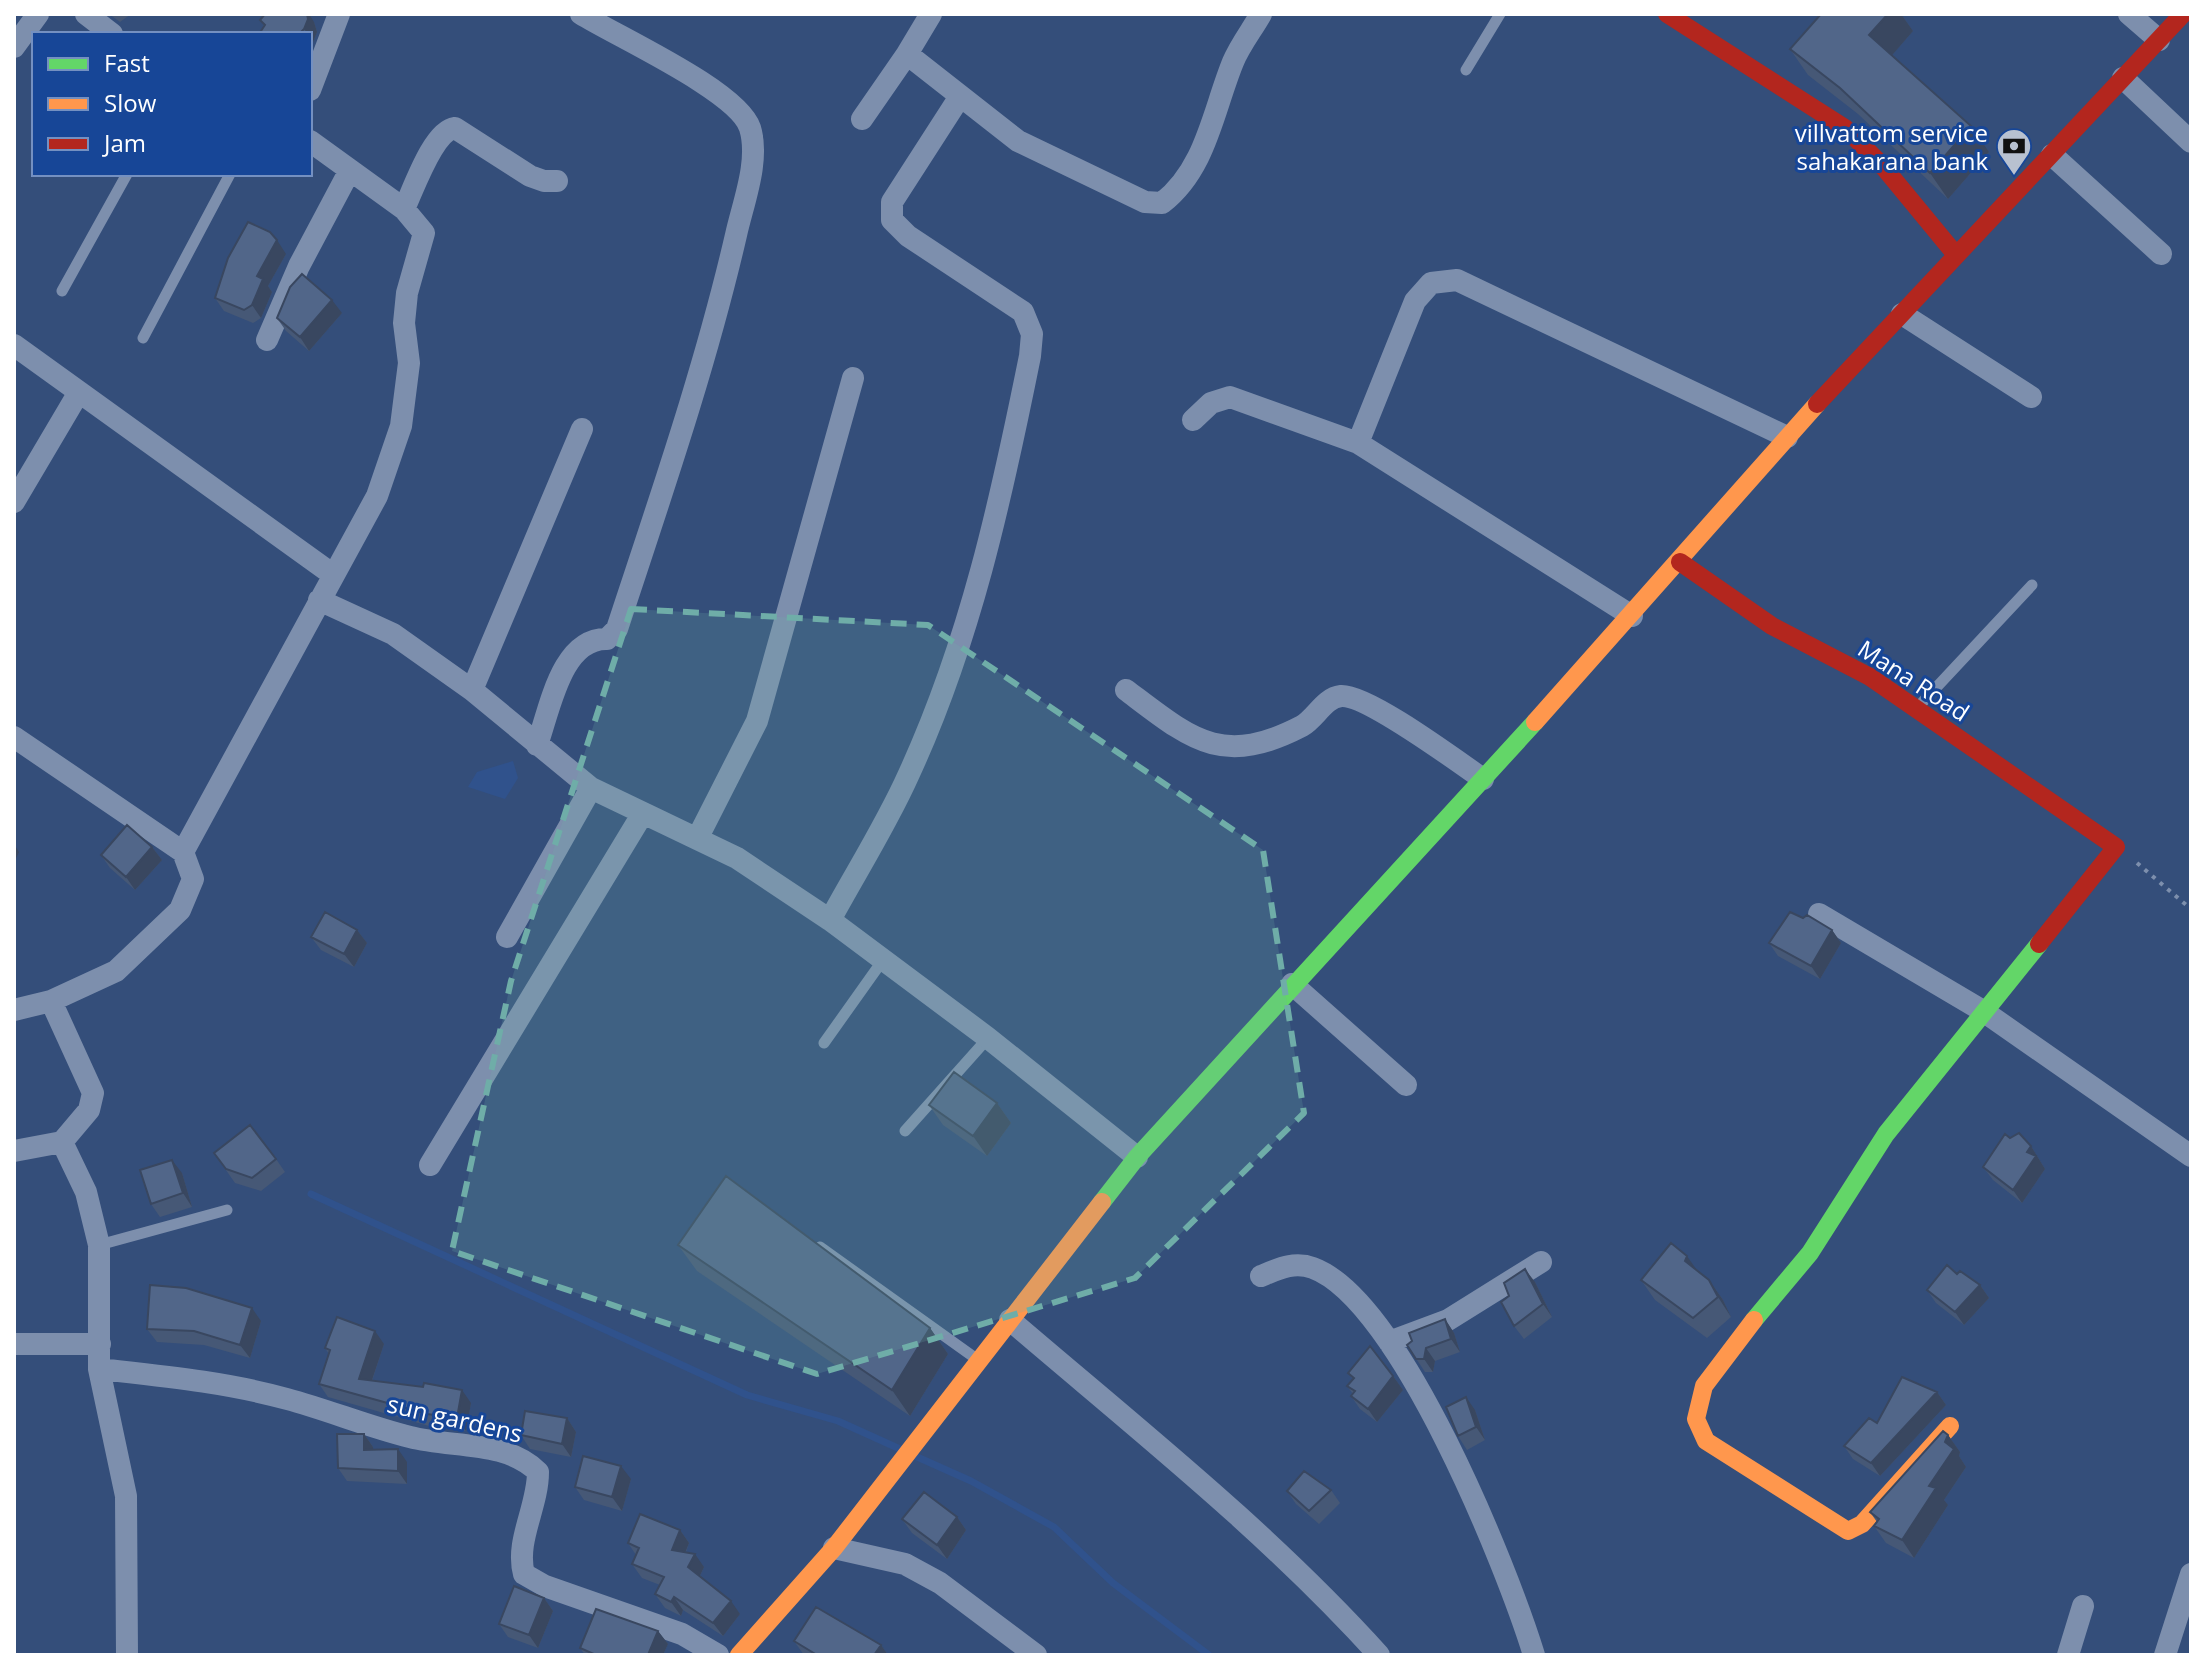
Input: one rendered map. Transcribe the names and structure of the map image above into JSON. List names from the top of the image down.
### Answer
{
  "streets": {
    "main road": ["Mana Road"],
    "street": ["sun gardens"]
  },
  "places": {
    "bank": ["villvattom service sahakarana bank"]
  },
  "legend": ["Fast", "Slow", "Jam"]
}
